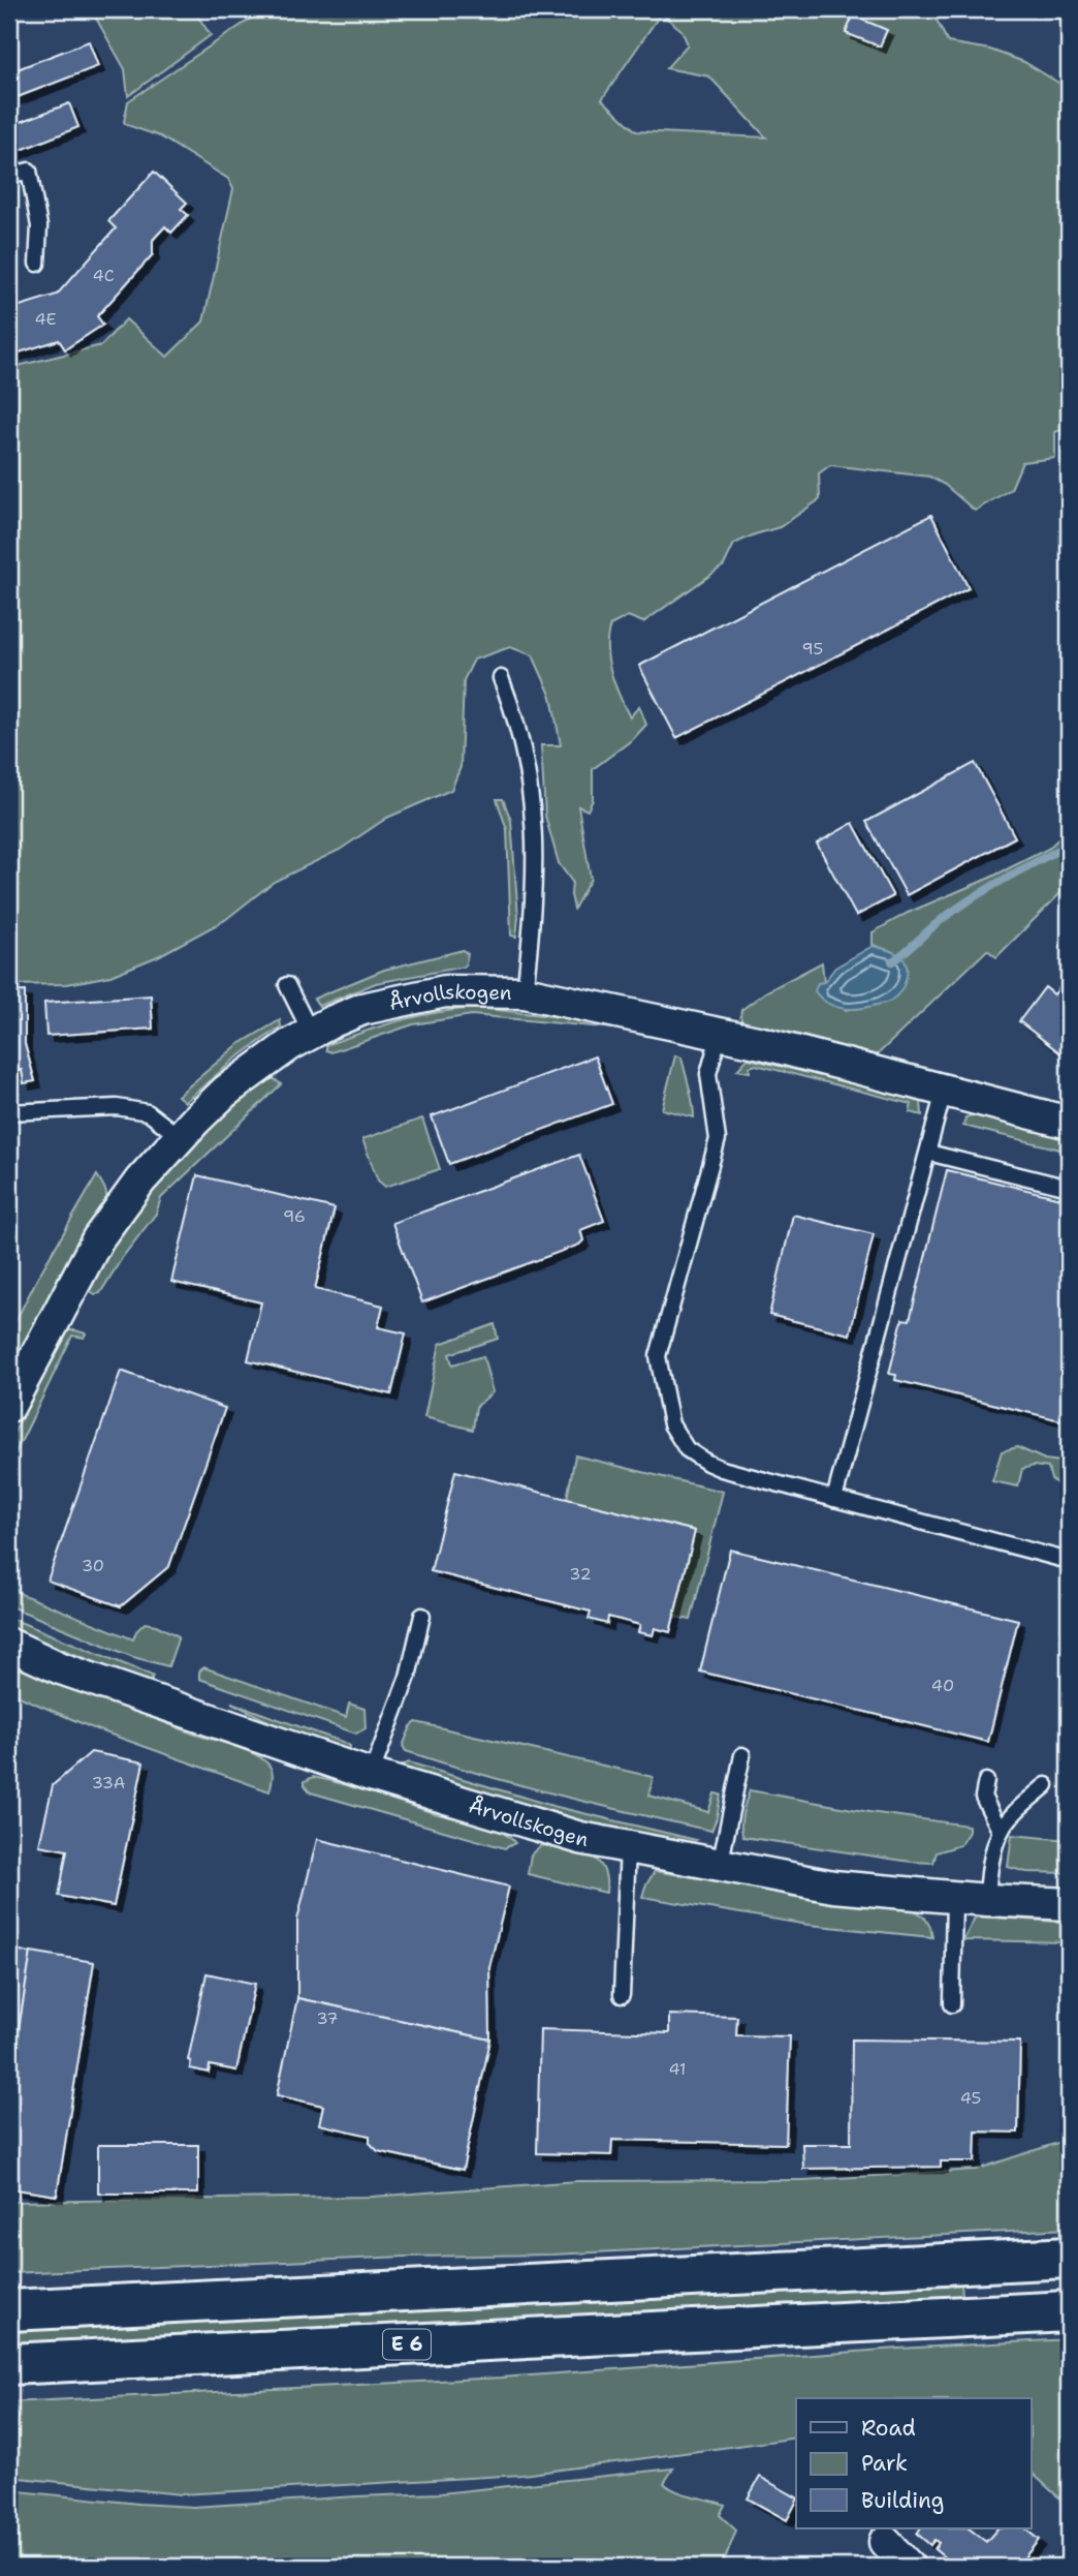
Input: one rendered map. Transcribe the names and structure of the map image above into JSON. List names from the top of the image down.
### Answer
{
  "streets": {
    "highway": ["E 6"],
    "street": ["Årvollskogen"]
  },
  "house_numbers": [
    "4C",
    "4E",
    "95",
    "96",
    "30",
    "32",
    "40",
    "33A",
    "37",
    "41",
    "45"
  ],
  "legend": ["Road", "Park", "Building"]
}
